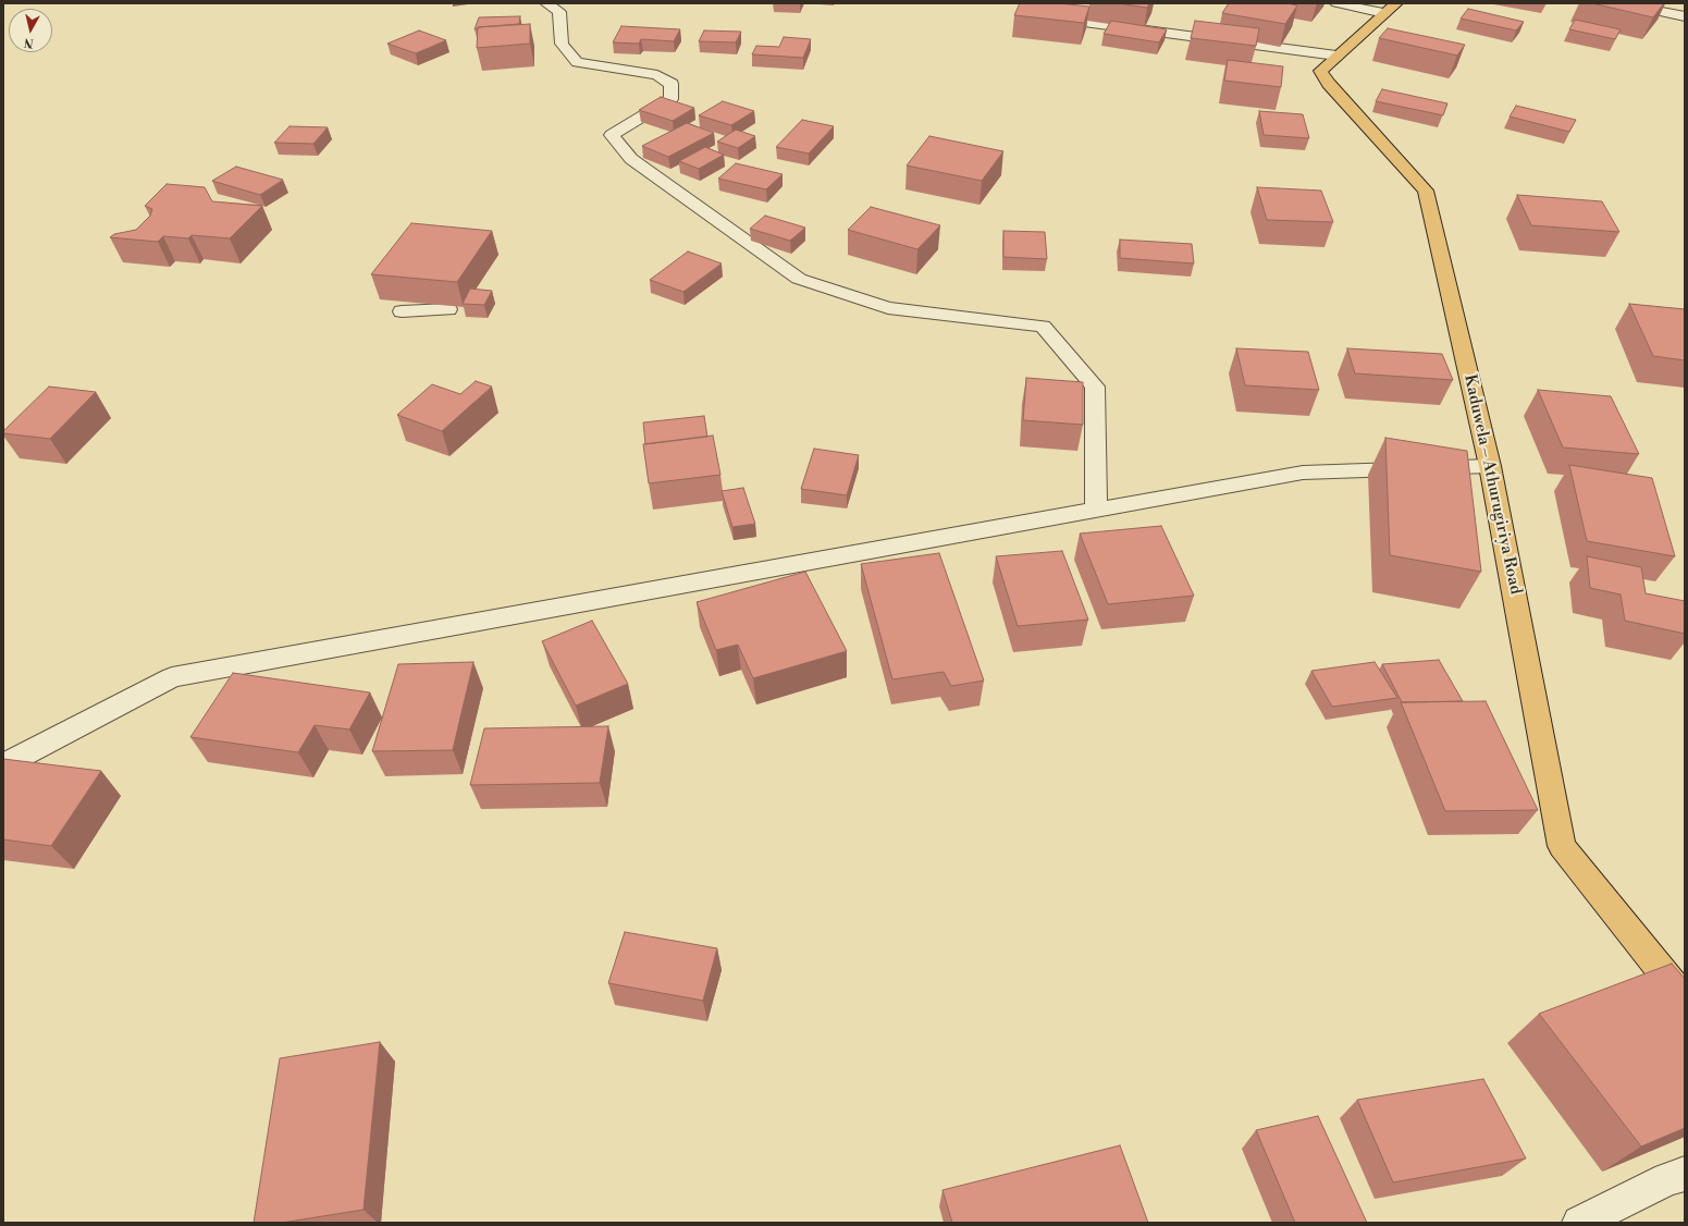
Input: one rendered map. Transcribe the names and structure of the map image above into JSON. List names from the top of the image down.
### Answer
{
  "streets": {
    "main road": ["Kaduwela – Athurugiriya Road"]
  },
  "north": "bottom"
}
